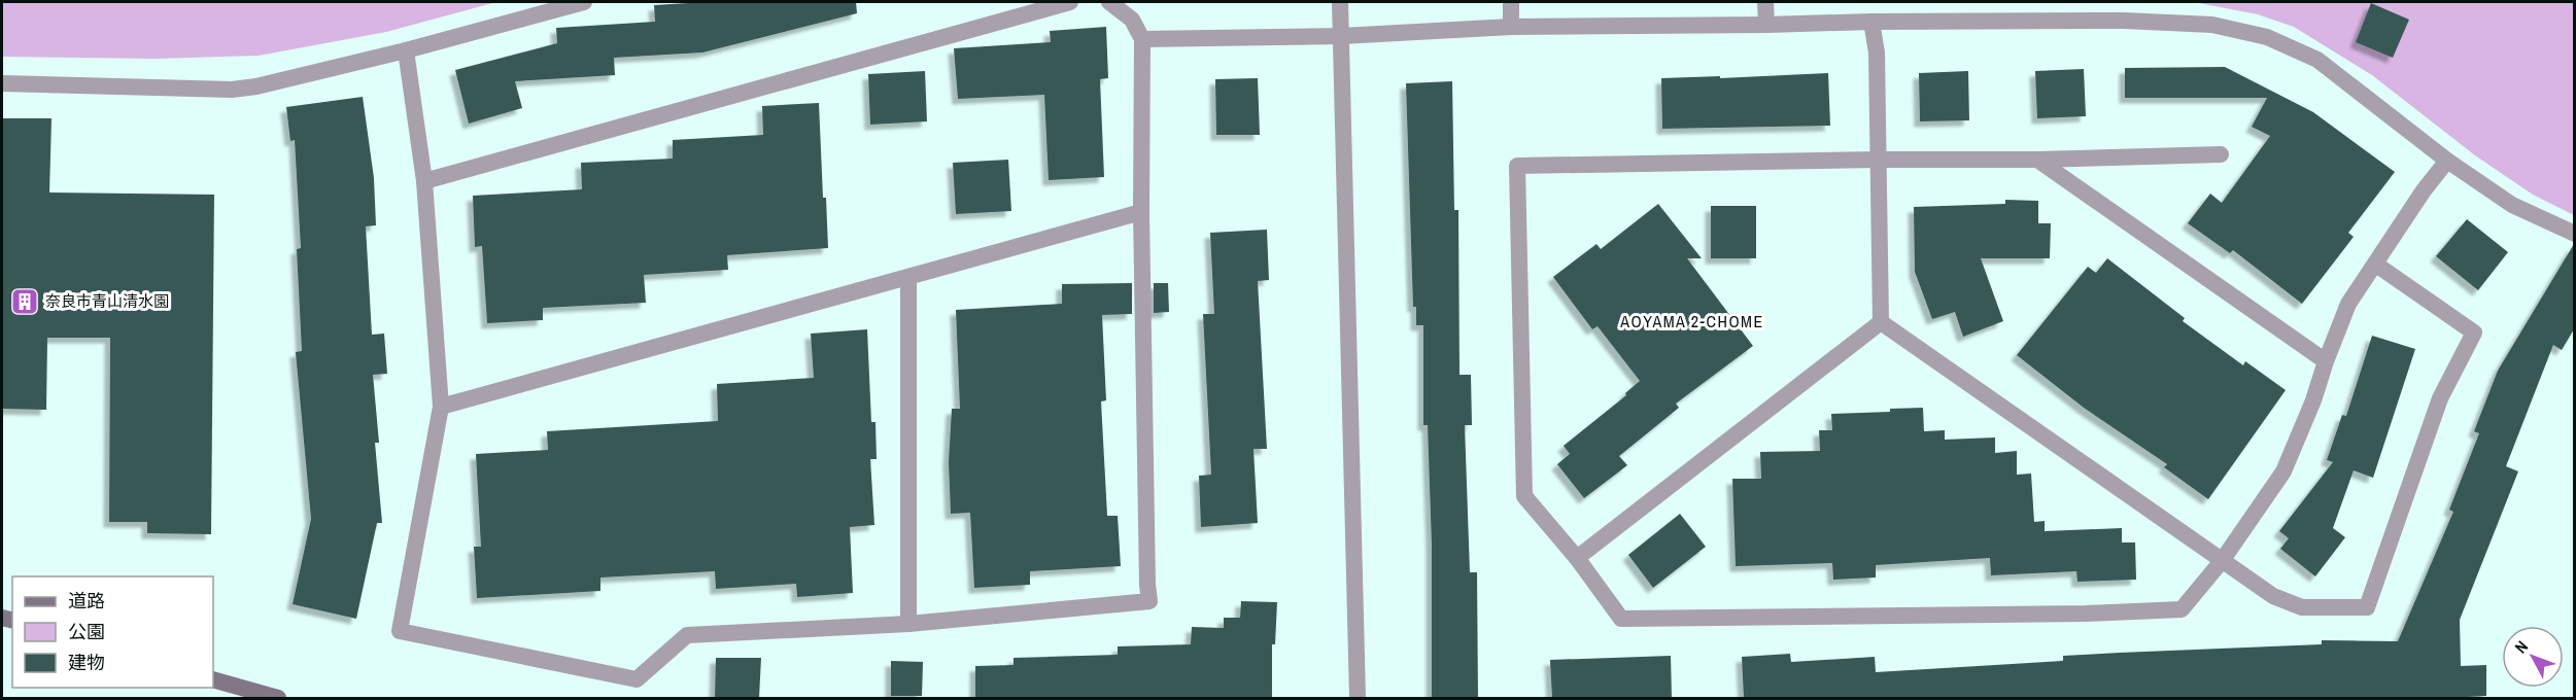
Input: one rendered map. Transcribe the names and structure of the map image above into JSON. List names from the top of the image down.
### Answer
{
  "districts": ["AOYAMA 2-CHOME"],
  "places": {
    "building": ["奈良市青山清水園"]
  },
  "legend": ["道路", "公園", "建物"],
  "north": "top left"
}
